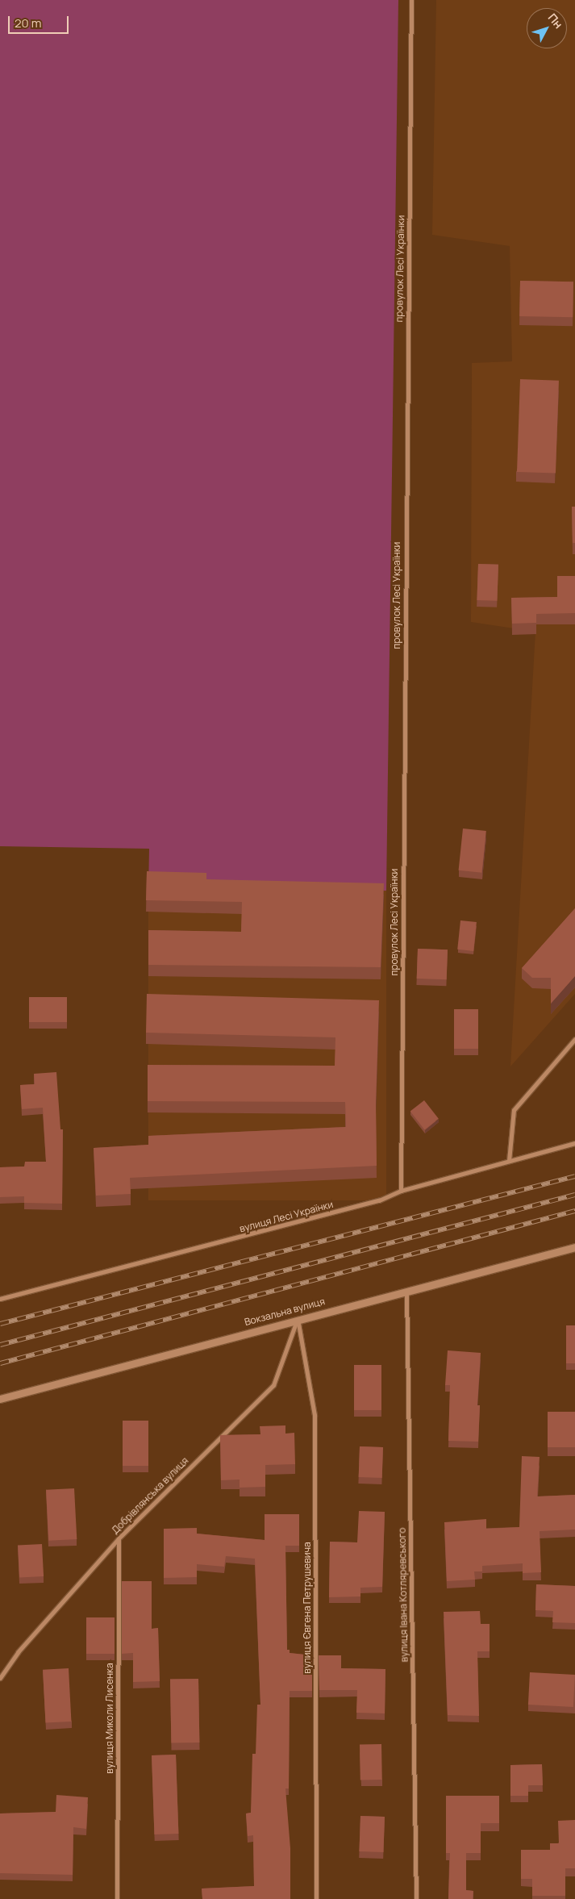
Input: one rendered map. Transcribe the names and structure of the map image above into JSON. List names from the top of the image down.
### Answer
{
  "streets": {
    "street": [
      "провулок Лесі Українки",
      "вулиця Лесі Українки",
      "Вокзальна вулиця",
      "Добрівлянська вулиця",
      "вулиця Івана Котляревського",
      "вулиця Євгена Петрушевича",
      "вулиця Миколи Лисенка"
    ]
  },
  "crossings": [
    ["провулок Лесі Українки", "вулиця Лесі Українки"],
    ["Вокзальна вулиця", "Добрівлянська вулиця"],
    ["Вокзальна вулиця", "вулиця Івана Котляревського"],
    ["Вокзальна вулиця", "вулиця Євгена Петрушевича"],
    ["Добрівлянська вулиця", "вулиця Євгена Петрушевича"],
    ["Добрівлянська вулиця", "вулиця Миколи Лисенка"]
  ],
  "scale_bar": "20 m",
  "north": "top right"
}
